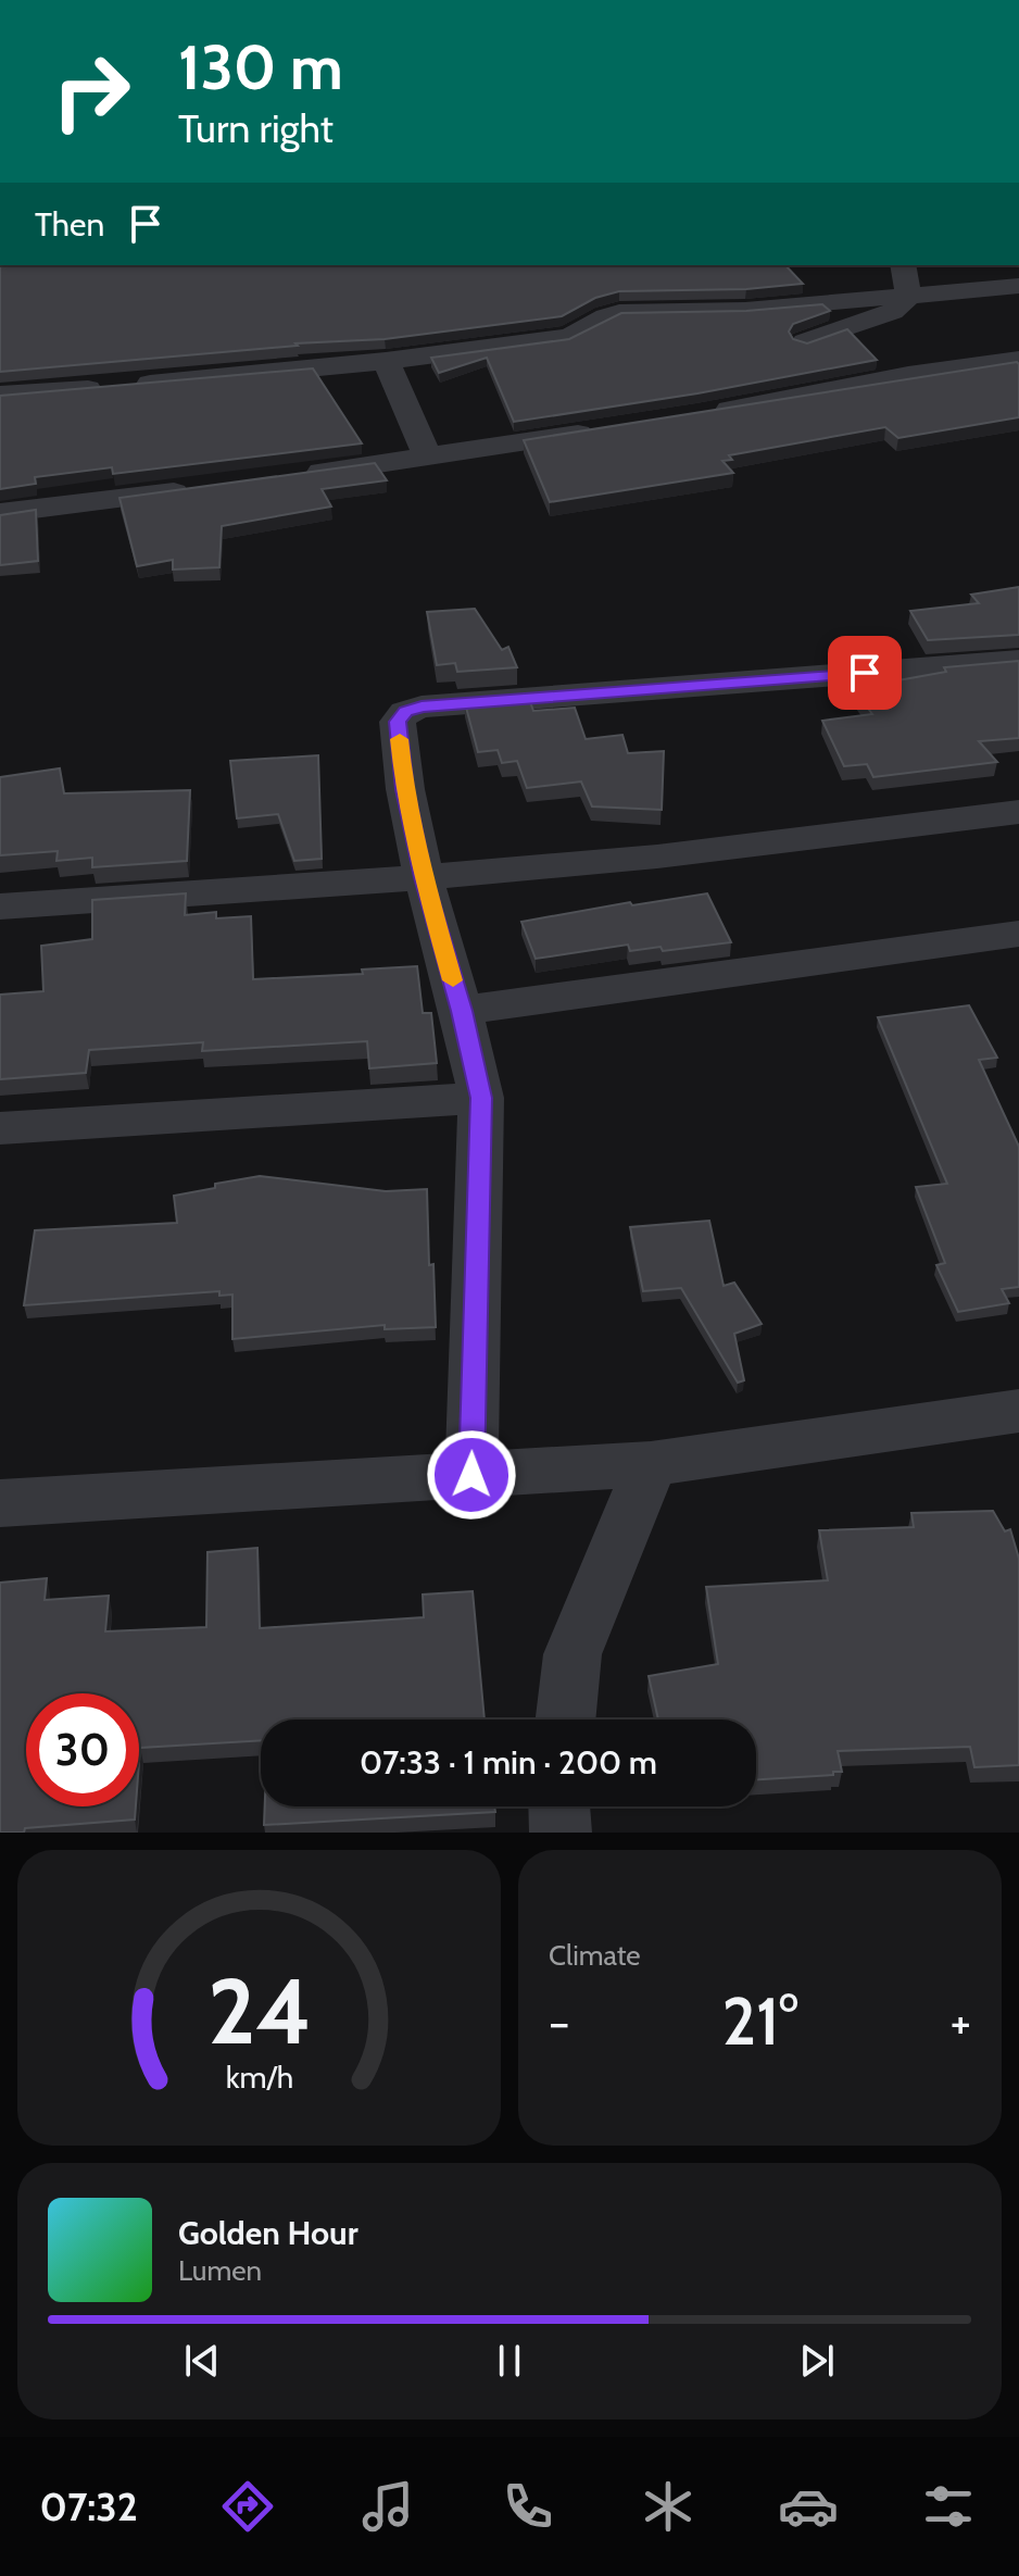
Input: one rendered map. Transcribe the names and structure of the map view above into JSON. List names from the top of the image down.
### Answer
{
  "page": {
    "turn": ["130 m", "Turn right"],
    "then": "Then",
    "limit": "30",
    "trip": "07:33 · 1 min · 200 m",
    "tile": "Climate",
    "heat": ["−", "21°", "+"],
    "song": ["Golden Hour", "Lumen"],
    "tabs": "07:32",
    "gauge": ["24", "km/h"]
  }
}
